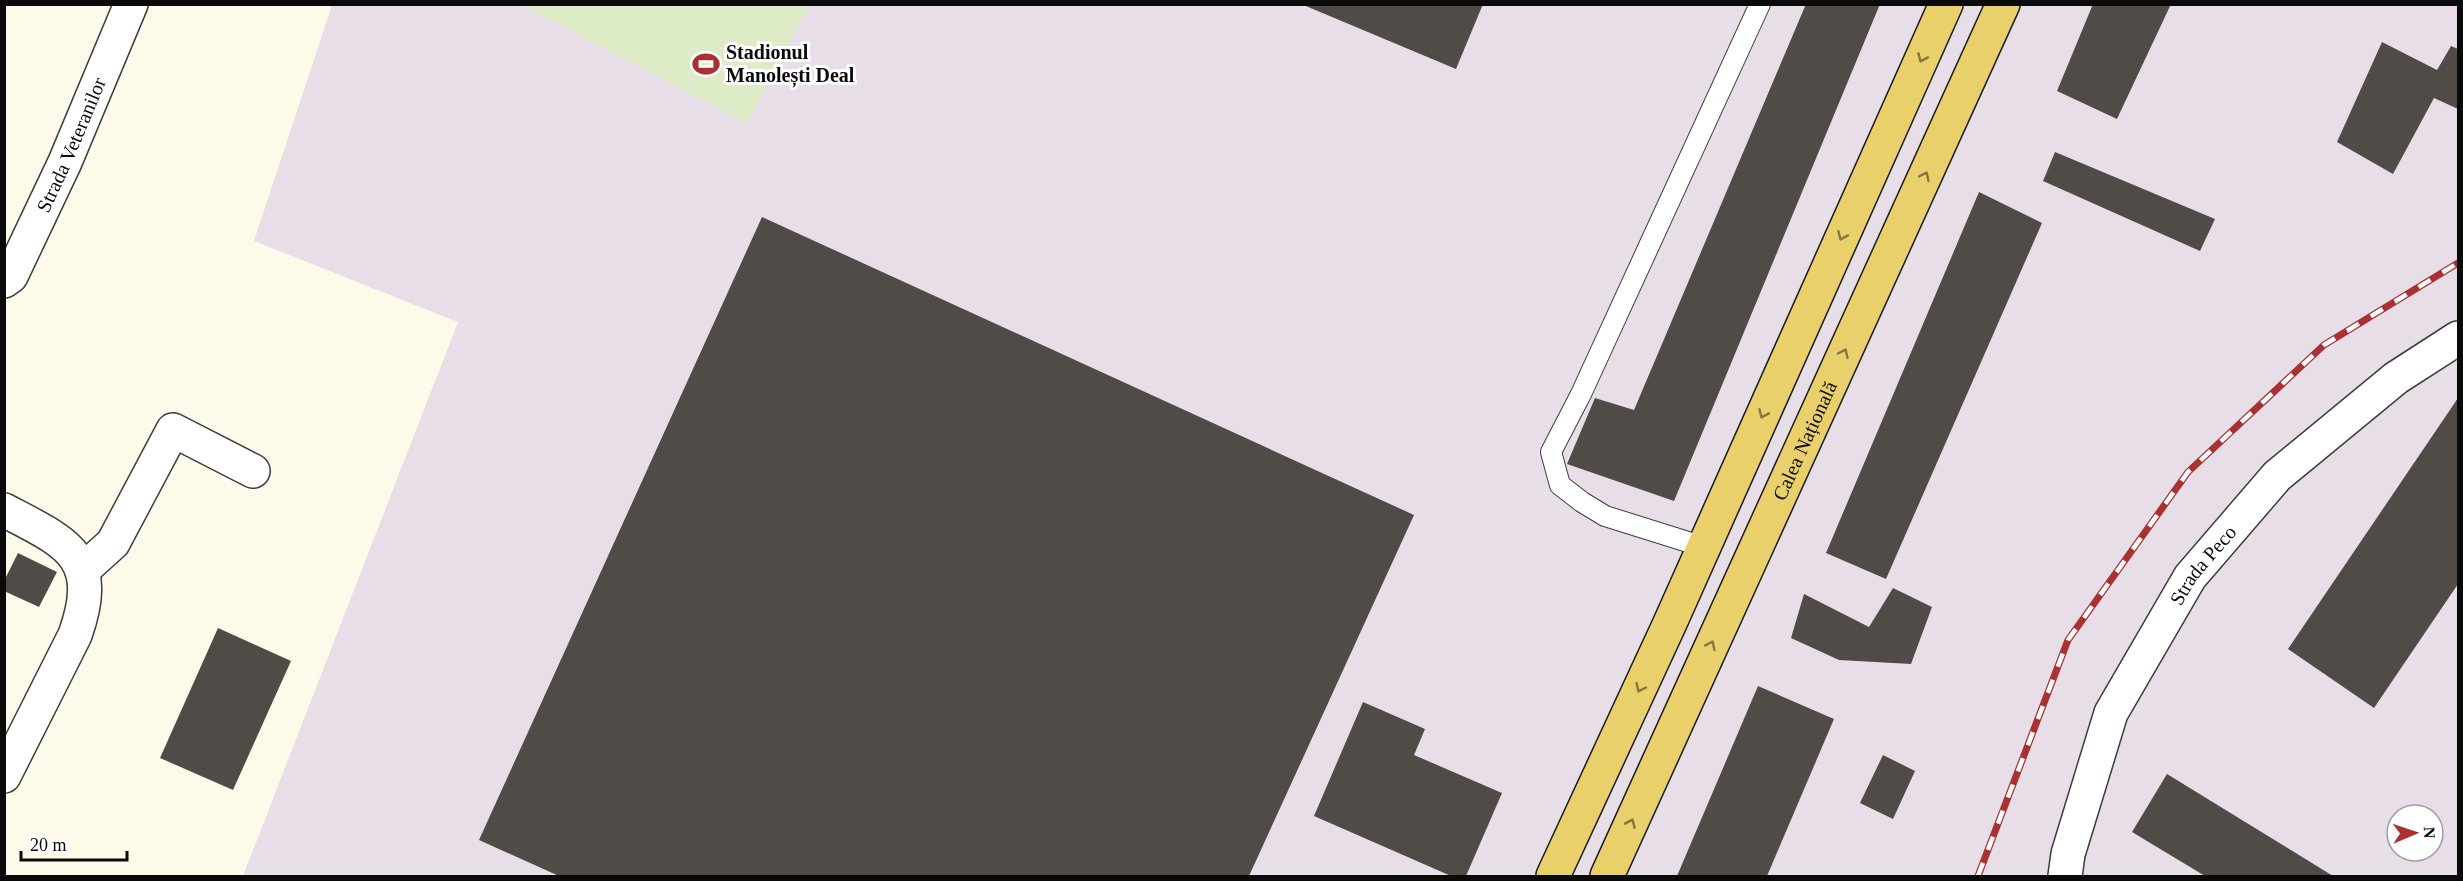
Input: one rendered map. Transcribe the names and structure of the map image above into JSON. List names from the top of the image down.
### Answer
{
  "streets": {
    "main road": ["Calea Națională"],
    "street": ["Strada Veteranilor", "Strada Peco"]
  },
  "places": {
    "sports": ["Stadionul Manolești Deal"]
  },
  "scale_bar": "20 m",
  "north": "right"
}
